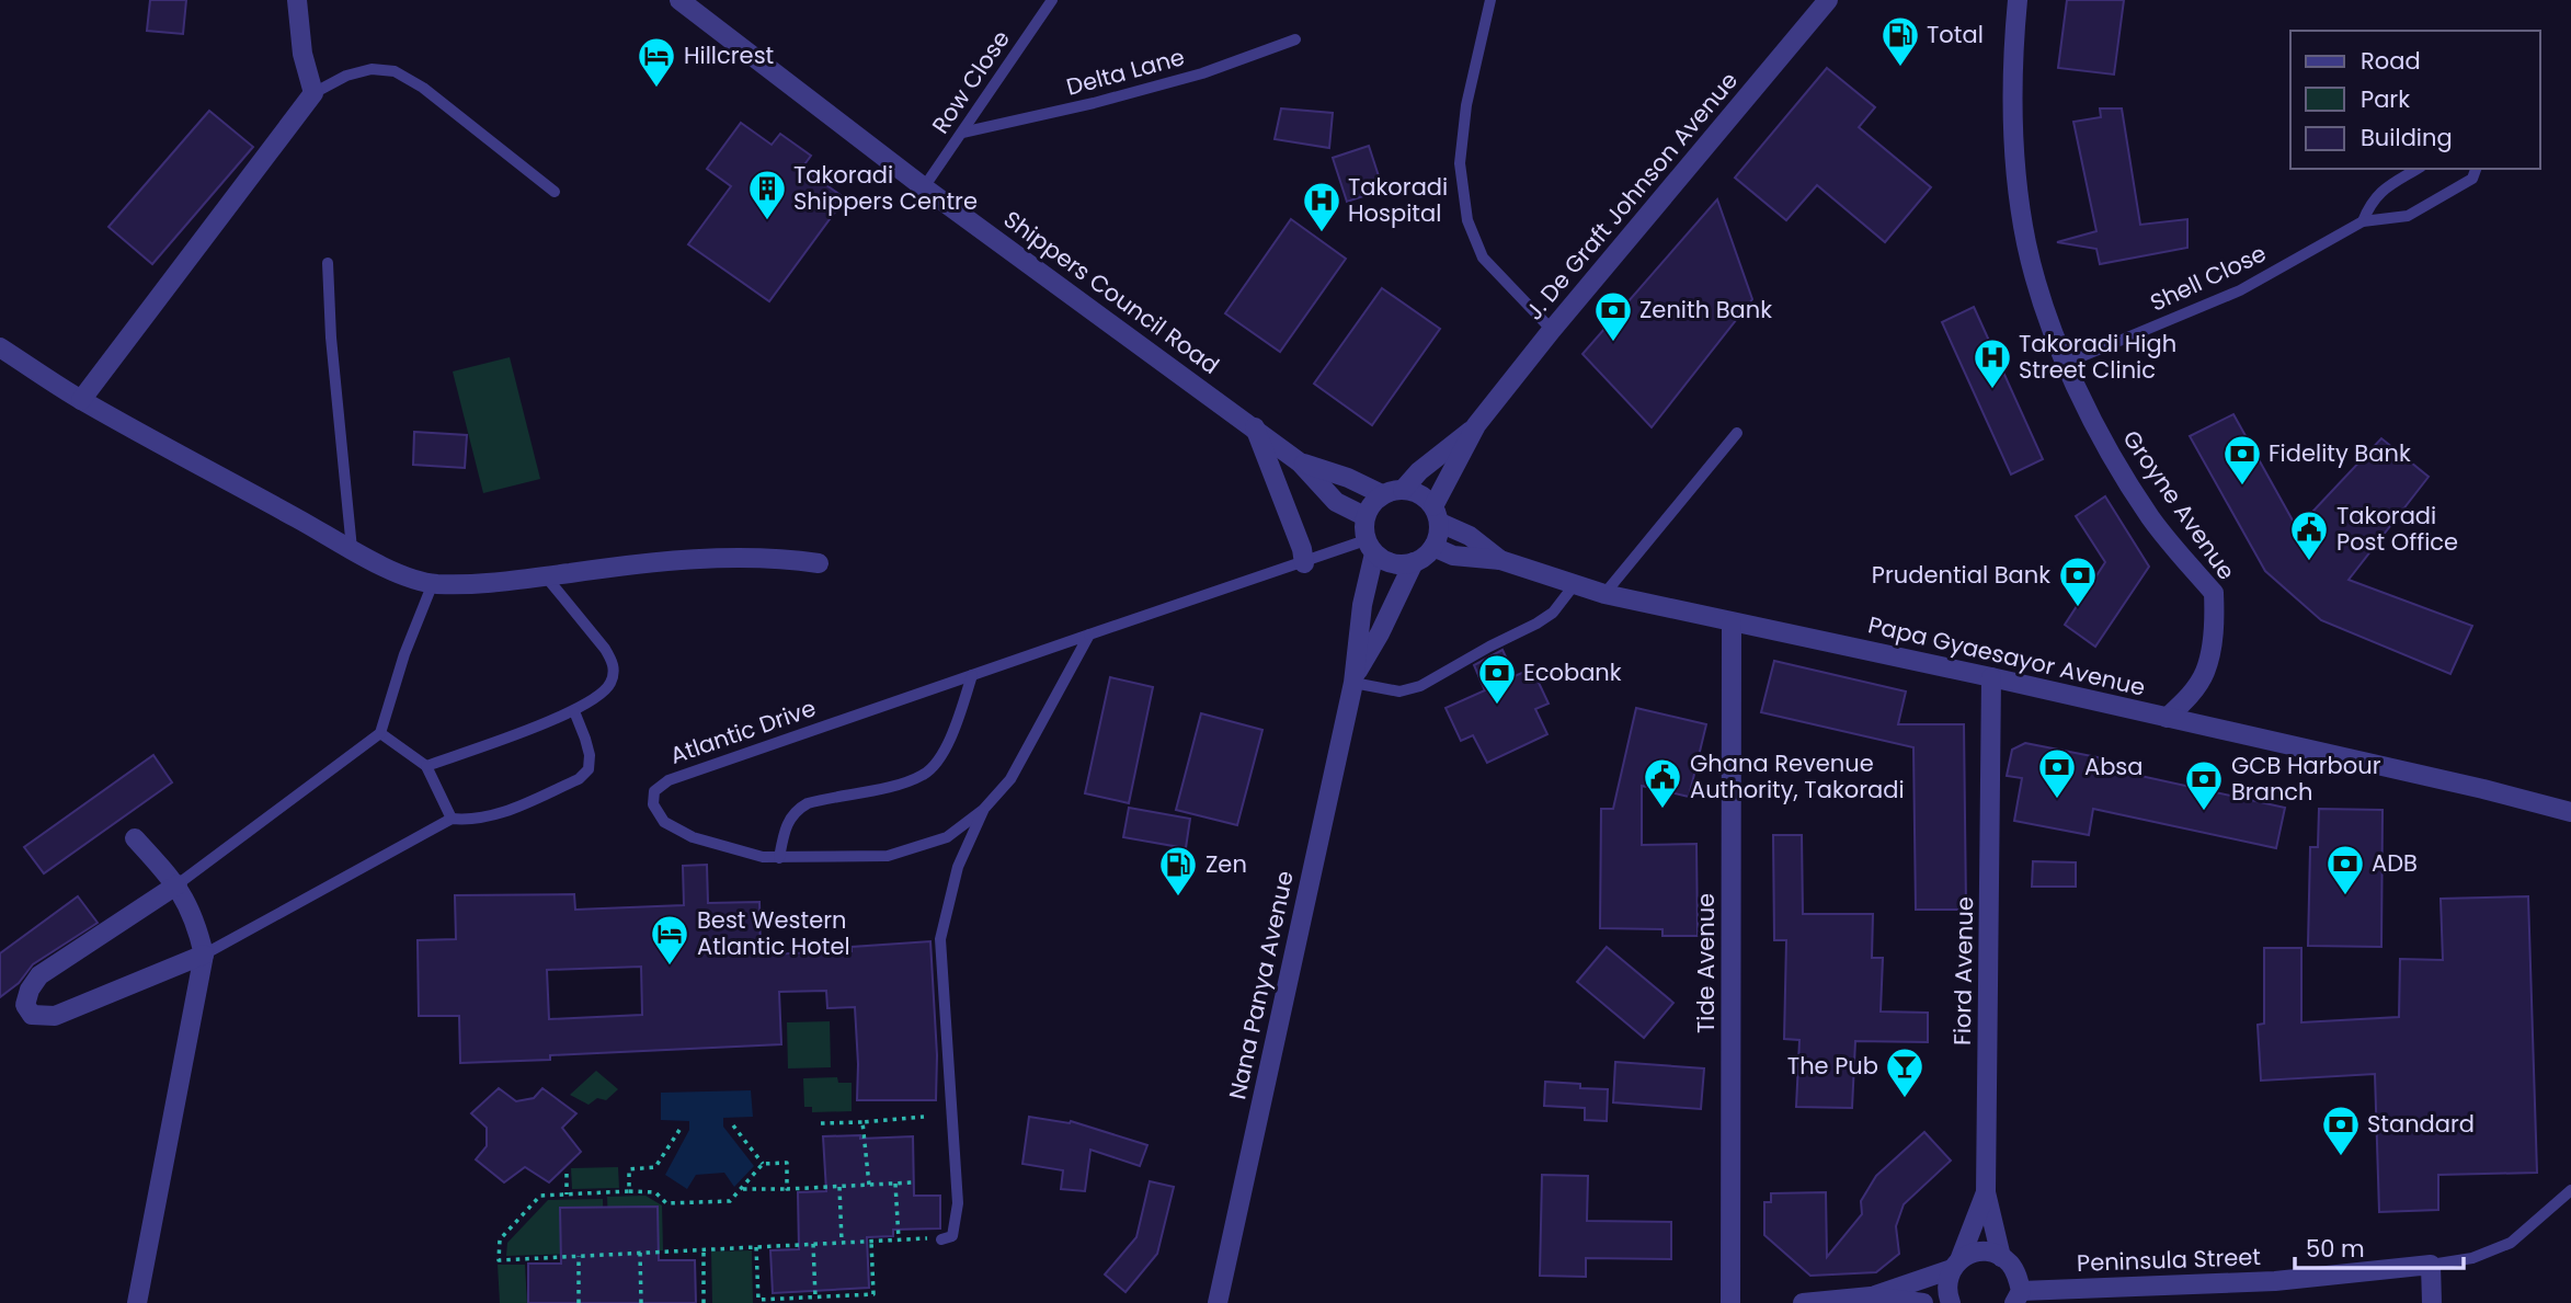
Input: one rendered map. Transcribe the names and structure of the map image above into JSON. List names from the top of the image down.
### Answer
{
  "streets": {
    "street": [
      "J. De Graft Johnson Avenue",
      "Shippers Council Road",
      "Groyne Avenue",
      "Papa Gyaesayor Avenue",
      "Tide Avenue",
      "Fiord Avenue",
      "Nana Panya Avenue",
      "Peninsula Street"
    ],
    "lane": [
      "Delta Lane",
      "Row Close",
      "Shell Close",
      "Atlantic Drive"
    ]
  },
  "crossings": [
    ["Delta Lane", "Row Close"],
    ["Row Close", "Shippers Council Road"],
    ["J. De Graft Johnson Avenue", "Shippers Council Road"],
    ["J. De Graft Johnson Avenue", "Papa Gyaesayor Avenue"],
    ["J. De Graft Johnson Avenue", "Atlantic Drive"],
    ["J. De Graft Johnson Avenue", "Nana Panya Avenue"],
    ["Shell Close", "Groyne Avenue"],
    ["Shippers Council Road", "Papa Gyaesayor Avenue"],
    ["Shippers Council Road", "Atlantic Drive"],
    ["Shippers Council Road", "Nana Panya Avenue"],
    ["Groyne Avenue", "Papa Gyaesayor Avenue"],
    ["Papa Gyaesayor Avenue", "Atlantic Drive"],
    ["Papa Gyaesayor Avenue", "Tide Avenue"],
    ["Papa Gyaesayor Avenue", "Fiord Avenue"],
    ["Papa Gyaesayor Avenue", "Nana Panya Avenue"],
    ["Atlantic Drive", "Nana Panya Avenue"]
  ],
  "places": {
    "fuel station": ["Total", "Zen"],
    "hotel": ["Hillcrest", "Best Western Atlantic Hotel"],
    "building": ["Takoradi Shippers Centre"],
    "hospital": ["Takoradi Hospital", "Takoradi High Street Clinic"],
    "bank": [
      "Zenith Bank",
      "Fidelity Bank",
      "Prudential Bank",
      "Ecobank",
      "Absa",
      "GCB Harbour Branch",
      "ADB",
      "Standard"
    ],
    "public building": ["Takoradi Post Office", "Ghana Revenue Authority, Takoradi"],
    "bar": ["The Pub"]
  },
  "legend": ["Road", "Park", "Building"],
  "scale_bar": "50 m"
}
